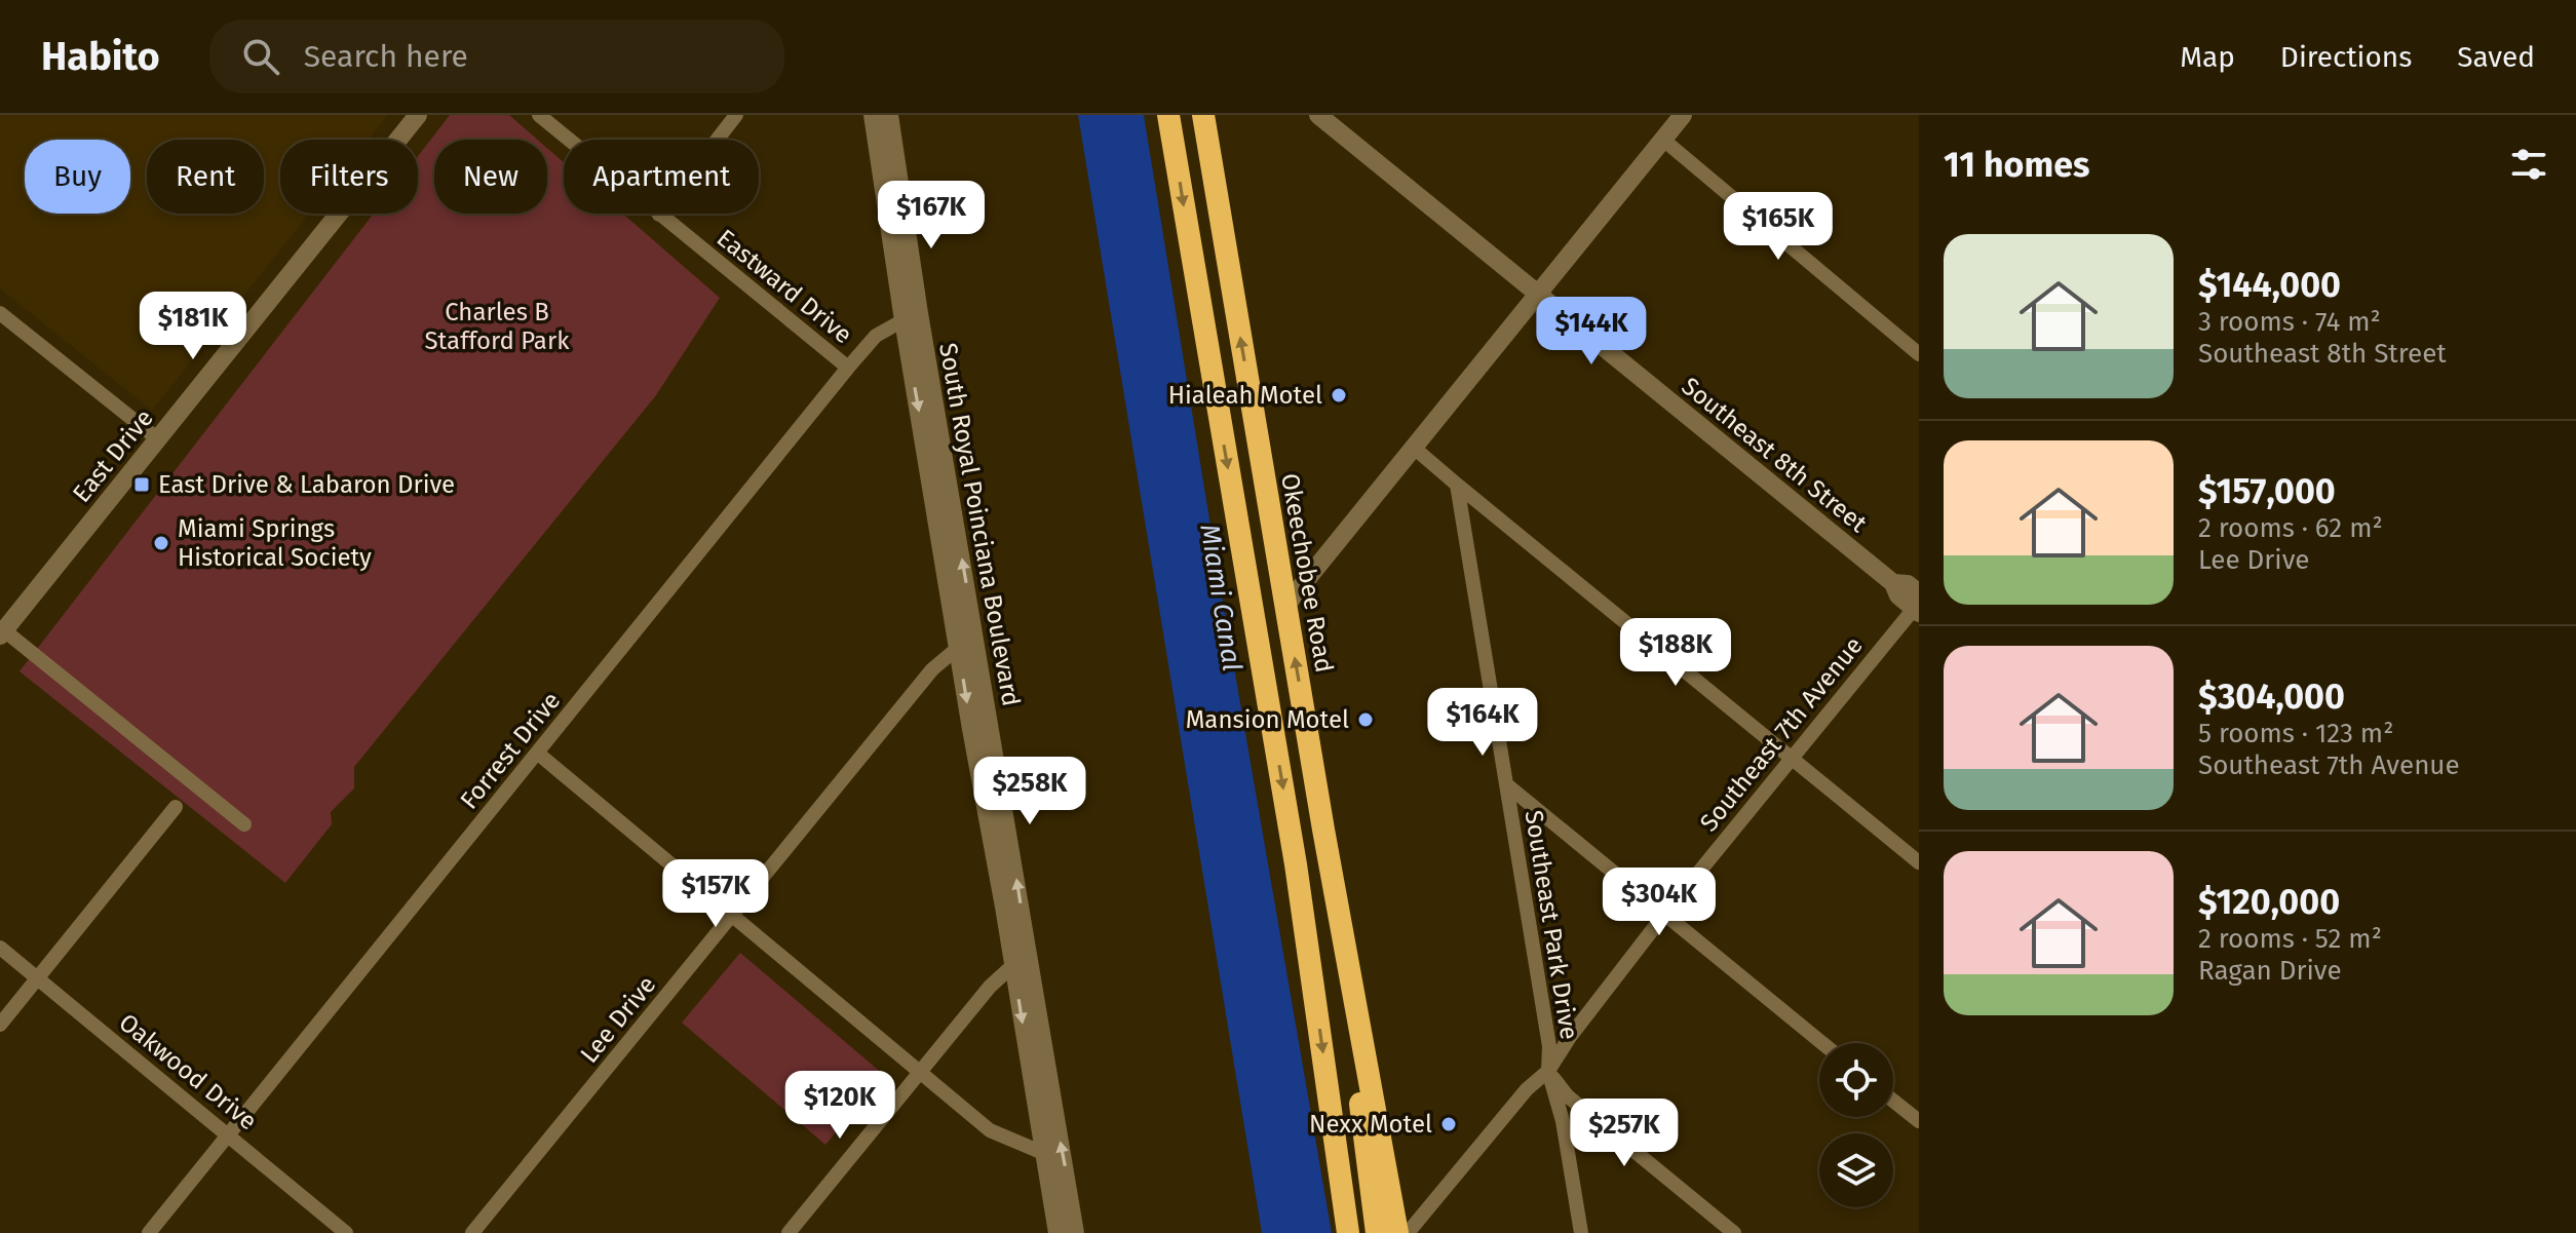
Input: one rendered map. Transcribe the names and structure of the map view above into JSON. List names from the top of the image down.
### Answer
{
  "streets": {
    "highway": ["Okeechobee Road"],
    "street": [
      "Eastward Drive",
      "Southeast 8th Street",
      "East Drive",
      "South Royal Poinciana Boulevard",
      "Southeast 7th Avenue",
      "Forrest Drive",
      "Southeast Park Drive",
      "Lee Drive",
      "Oakwood Drive"
    ]
  },
  "crossings": [
    ["Eastward Drive", "Forrest Drive"],
    ["Southeast 8th Street", "Southeast 7th Avenue"],
    ["South Royal Poinciana Boulevard", "Forrest Drive"],
    ["South Royal Poinciana Boulevard", "Lee Drive"],
    ["Southeast 7th Avenue", "Southeast Park Drive"],
    ["Forrest Drive", "Oakwood Drive"]
  ],
  "water": ["Miami Canal"],
  "parks": ["Charles B Stafford Park"],
  "places": {
    "other": [
      "Hialeah Motel",
      "Miami Springs Historical Society",
      "Mansion Motel",
      "Nexx Motel"
    ],
    "transit": ["East Drive & Labaron Drive"]
  },
  "page": {
    "header": "Habito",
    "search": "Search here",
    "nav": ["Map", "Directions", "Saved"],
    "heading": "11 homes",
    "chip": [
      "Buy",
      "Rent",
      "Filters",
      "New",
      "Apartment"
    ],
    "price": [
      "$167K",
      "$165K",
      "$181K",
      "$144K",
      "$188K",
      "$164K",
      "$258K",
      "$157K",
      "$304K",
      "$120K",
      "$257K"
    ],
    "list": [
      {
        "name": "$144,000",
        "note": "3 rooms · 74 m² · Southeast 8th Street"
      },
      {
        "name": "$157,000",
        "note": "2 rooms · 62 m² · Lee Drive"
      },
      {
        "name": "$304,000",
        "note": "5 rooms · 123 m² · Southeast 7th Avenue"
      },
      {
        "name": "$120,000",
        "note": "2 rooms · 52 m² · Ragan Drive"
      }
    ]
  }
}
